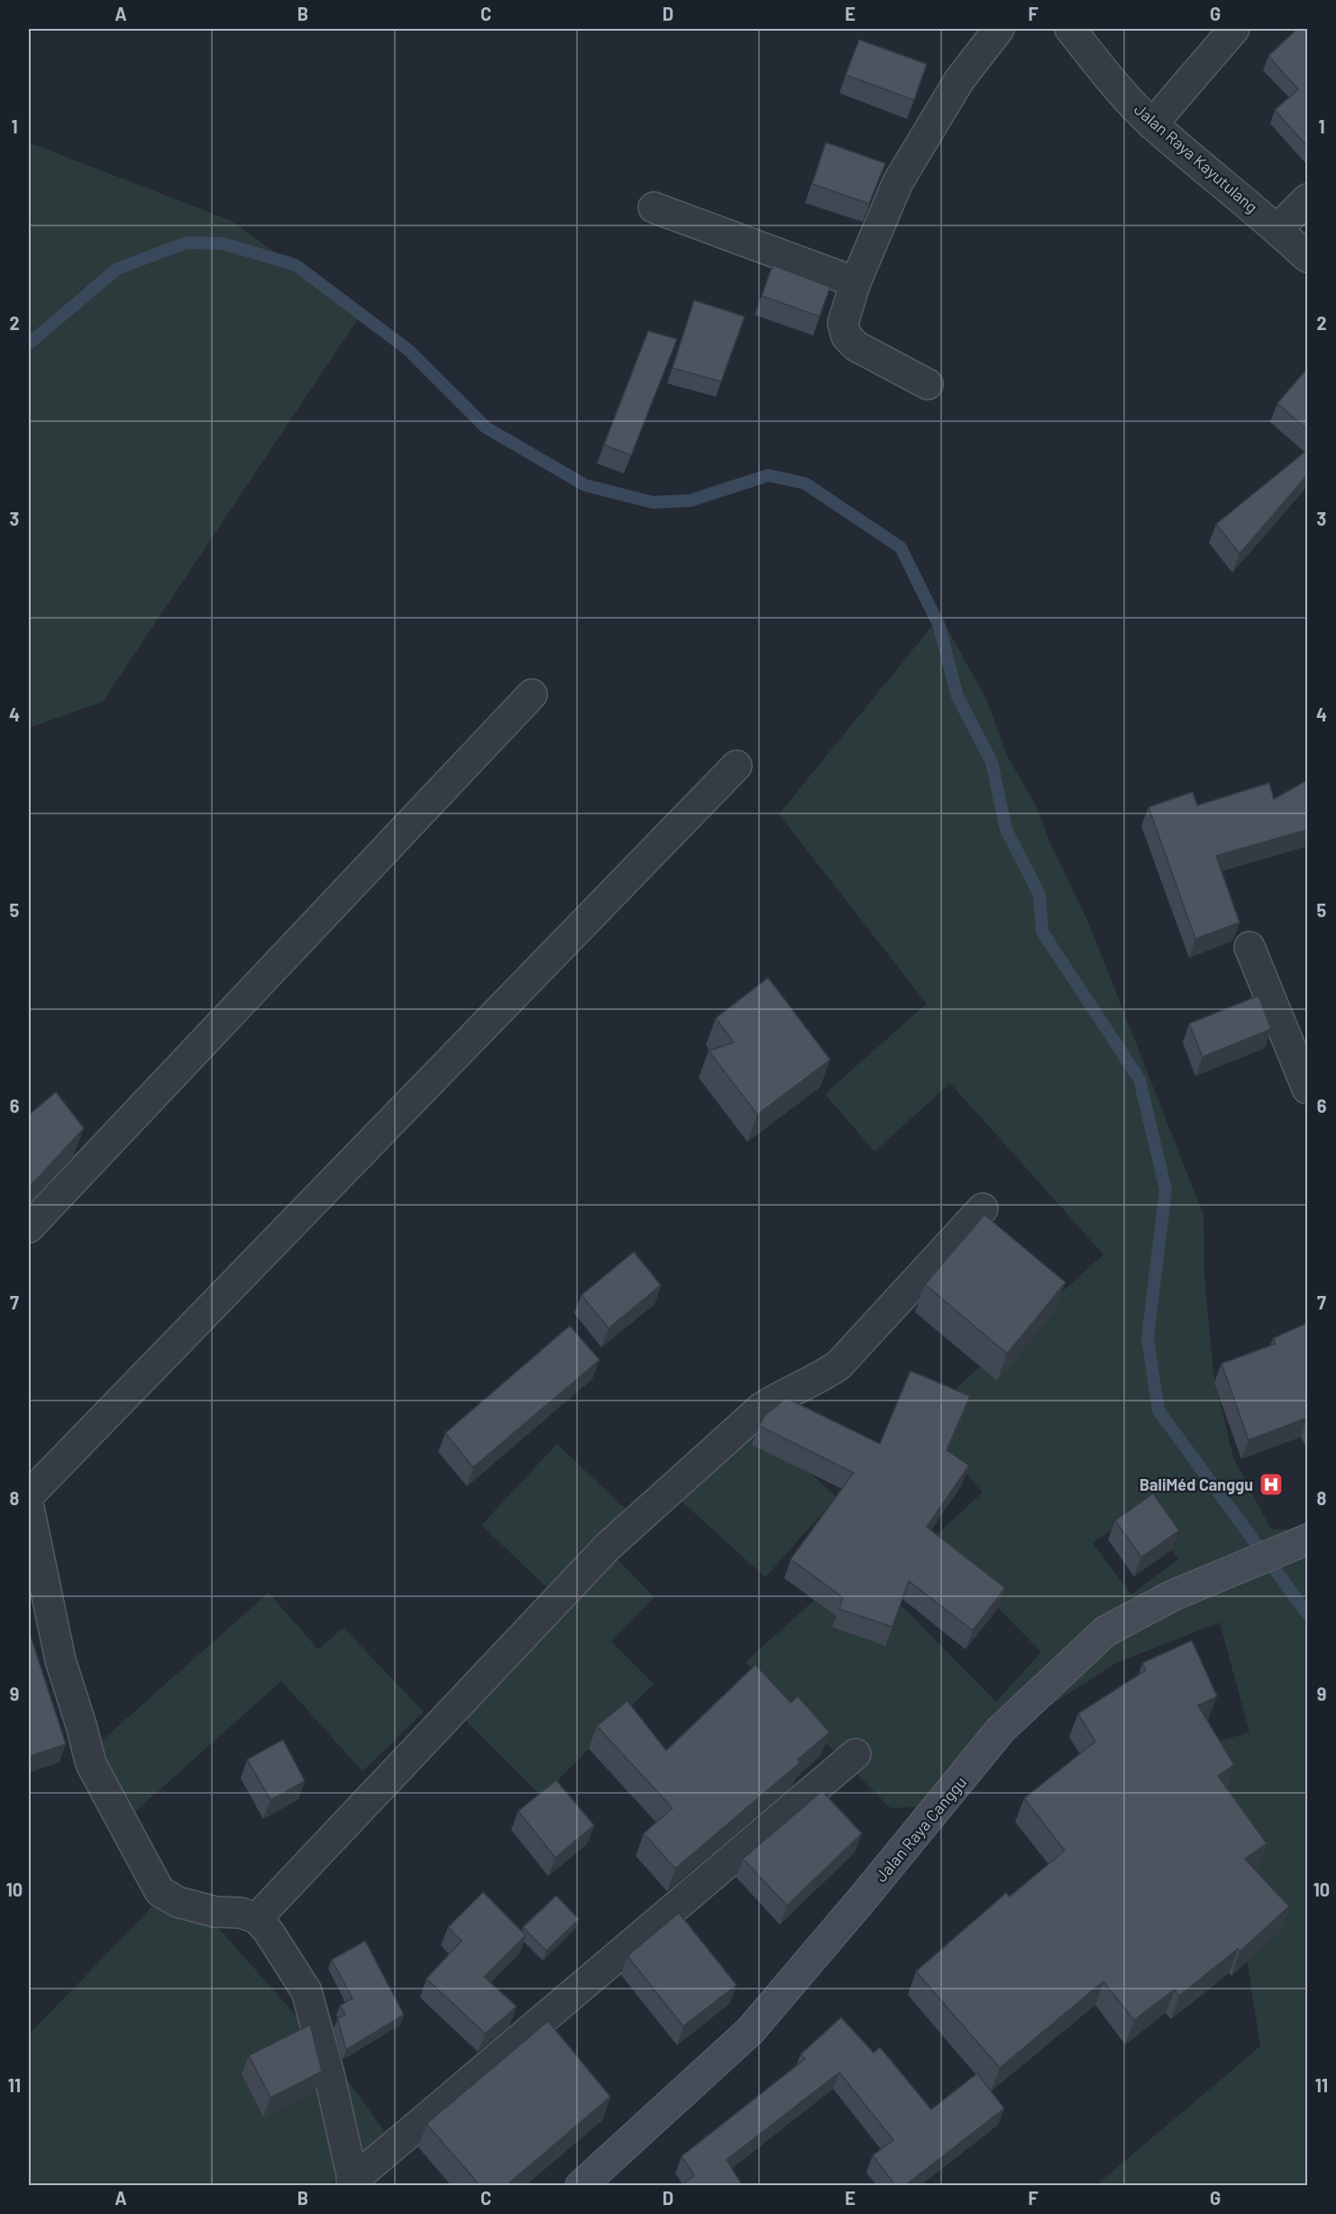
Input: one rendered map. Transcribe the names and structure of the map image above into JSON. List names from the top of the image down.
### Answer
{
  "streets": {
    "main road": ["Jalan Raya Canggu"],
    "street": ["Jalan Raya Kayutulang"]
  },
  "places": {
    "hospital": ["BaliMéd Canggu"]
  },
  "grid": {
    "columns": [
      "A",
      "B",
      "C",
      "D",
      "E",
      "F",
      "G"
    ],
    "rows": [
      "1",
      "2",
      "3",
      "4",
      "5",
      "6",
      "7",
      "8",
      "9",
      "10",
      "11"
    ]
  }
}
